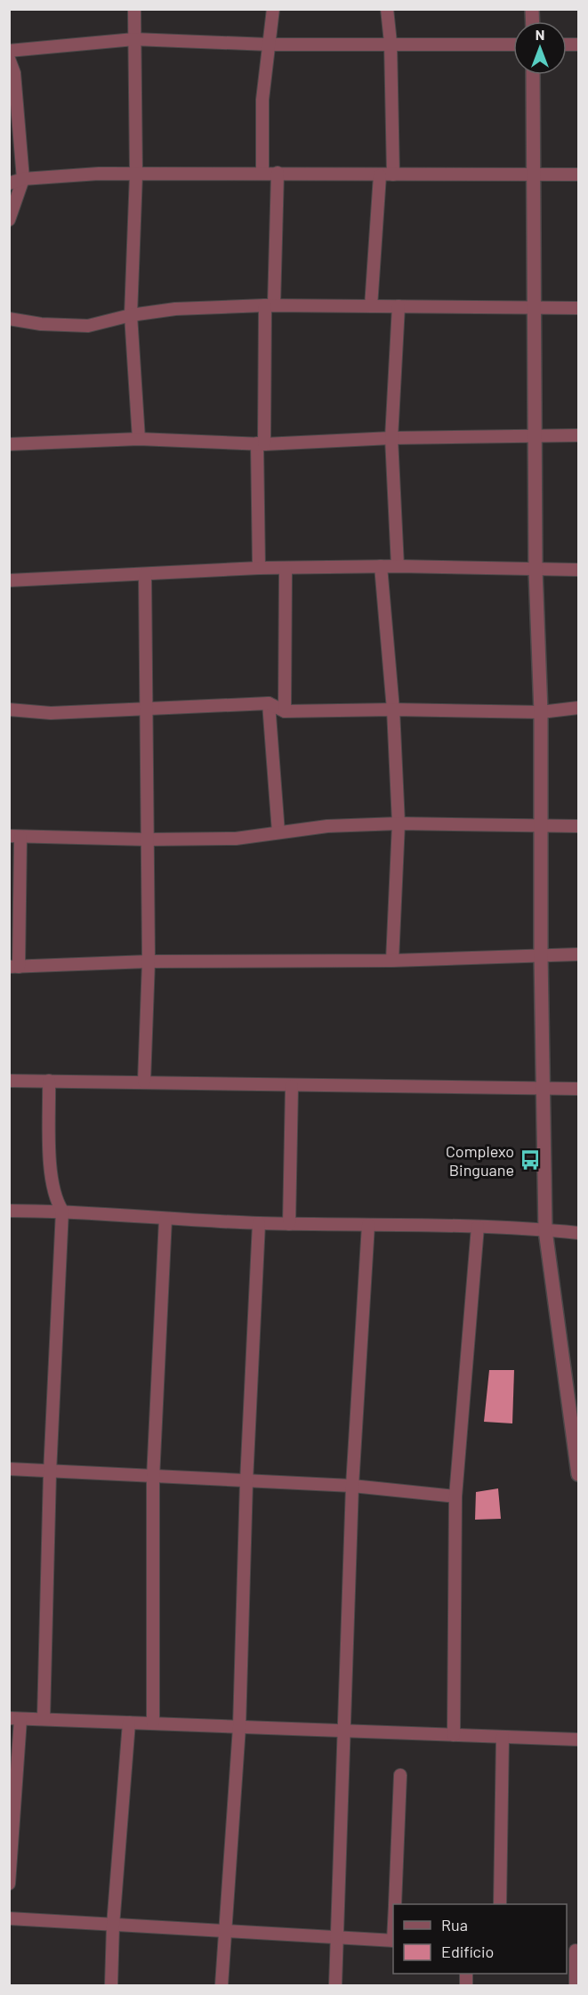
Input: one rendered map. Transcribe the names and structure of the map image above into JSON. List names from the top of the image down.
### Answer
{
  "places": {
    "bus stop": ["Complexo Binguane"]
  },
  "legend": ["Rua", "Edifício"],
  "north": "top"
}
